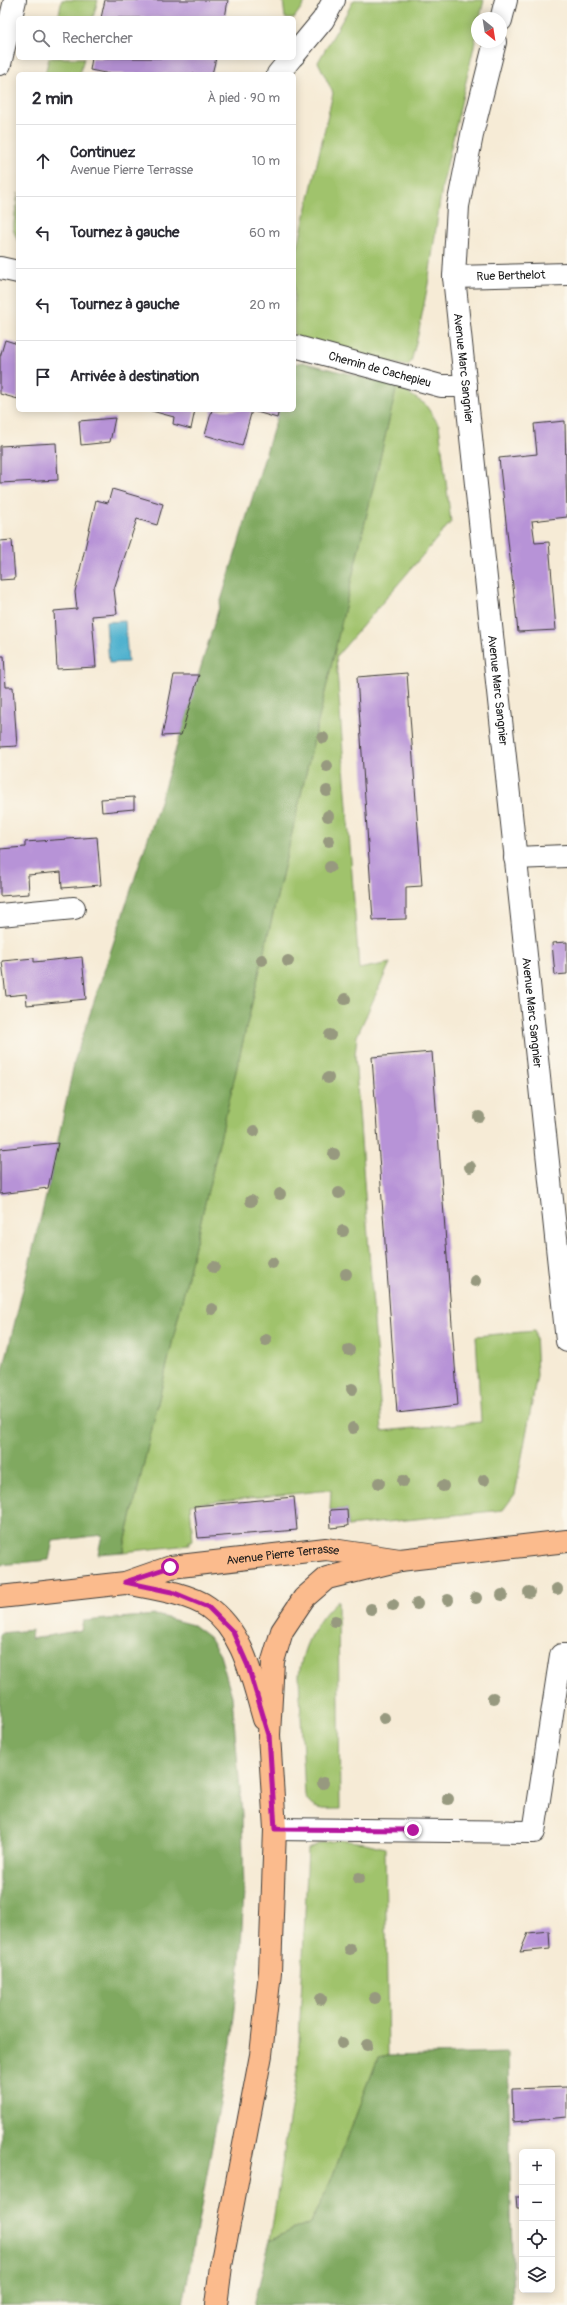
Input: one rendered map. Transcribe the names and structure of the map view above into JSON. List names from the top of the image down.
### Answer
{
  "streets": {
    "main road": ["Avenue Pierre Terrasse"],
    "street": ["Rue Berthelot", "Avenue Marc Sangnier", "Chemin de Cachepieu"]
  },
  "crossings": [
    ["Rue Berthelot", "Avenue Marc Sangnier"],
    ["Avenue Marc Sangnier", "Chemin de Cachepieu"]
  ],
  "north": "bottom right",
  "page": {
    "search": "Rechercher",
    "heading": ["2 min", "À pied · 90 m"],
    "list": [
      ["Continuez", "Avenue Pierre Terrasse", "10 m"],
      ["Tournez à gauche", "60 m"],
      ["Tournez à gauche", "20 m"],
      "Arrivée à destination"
    ],
    "map_buttons": ["+", "−"]
  }
}
